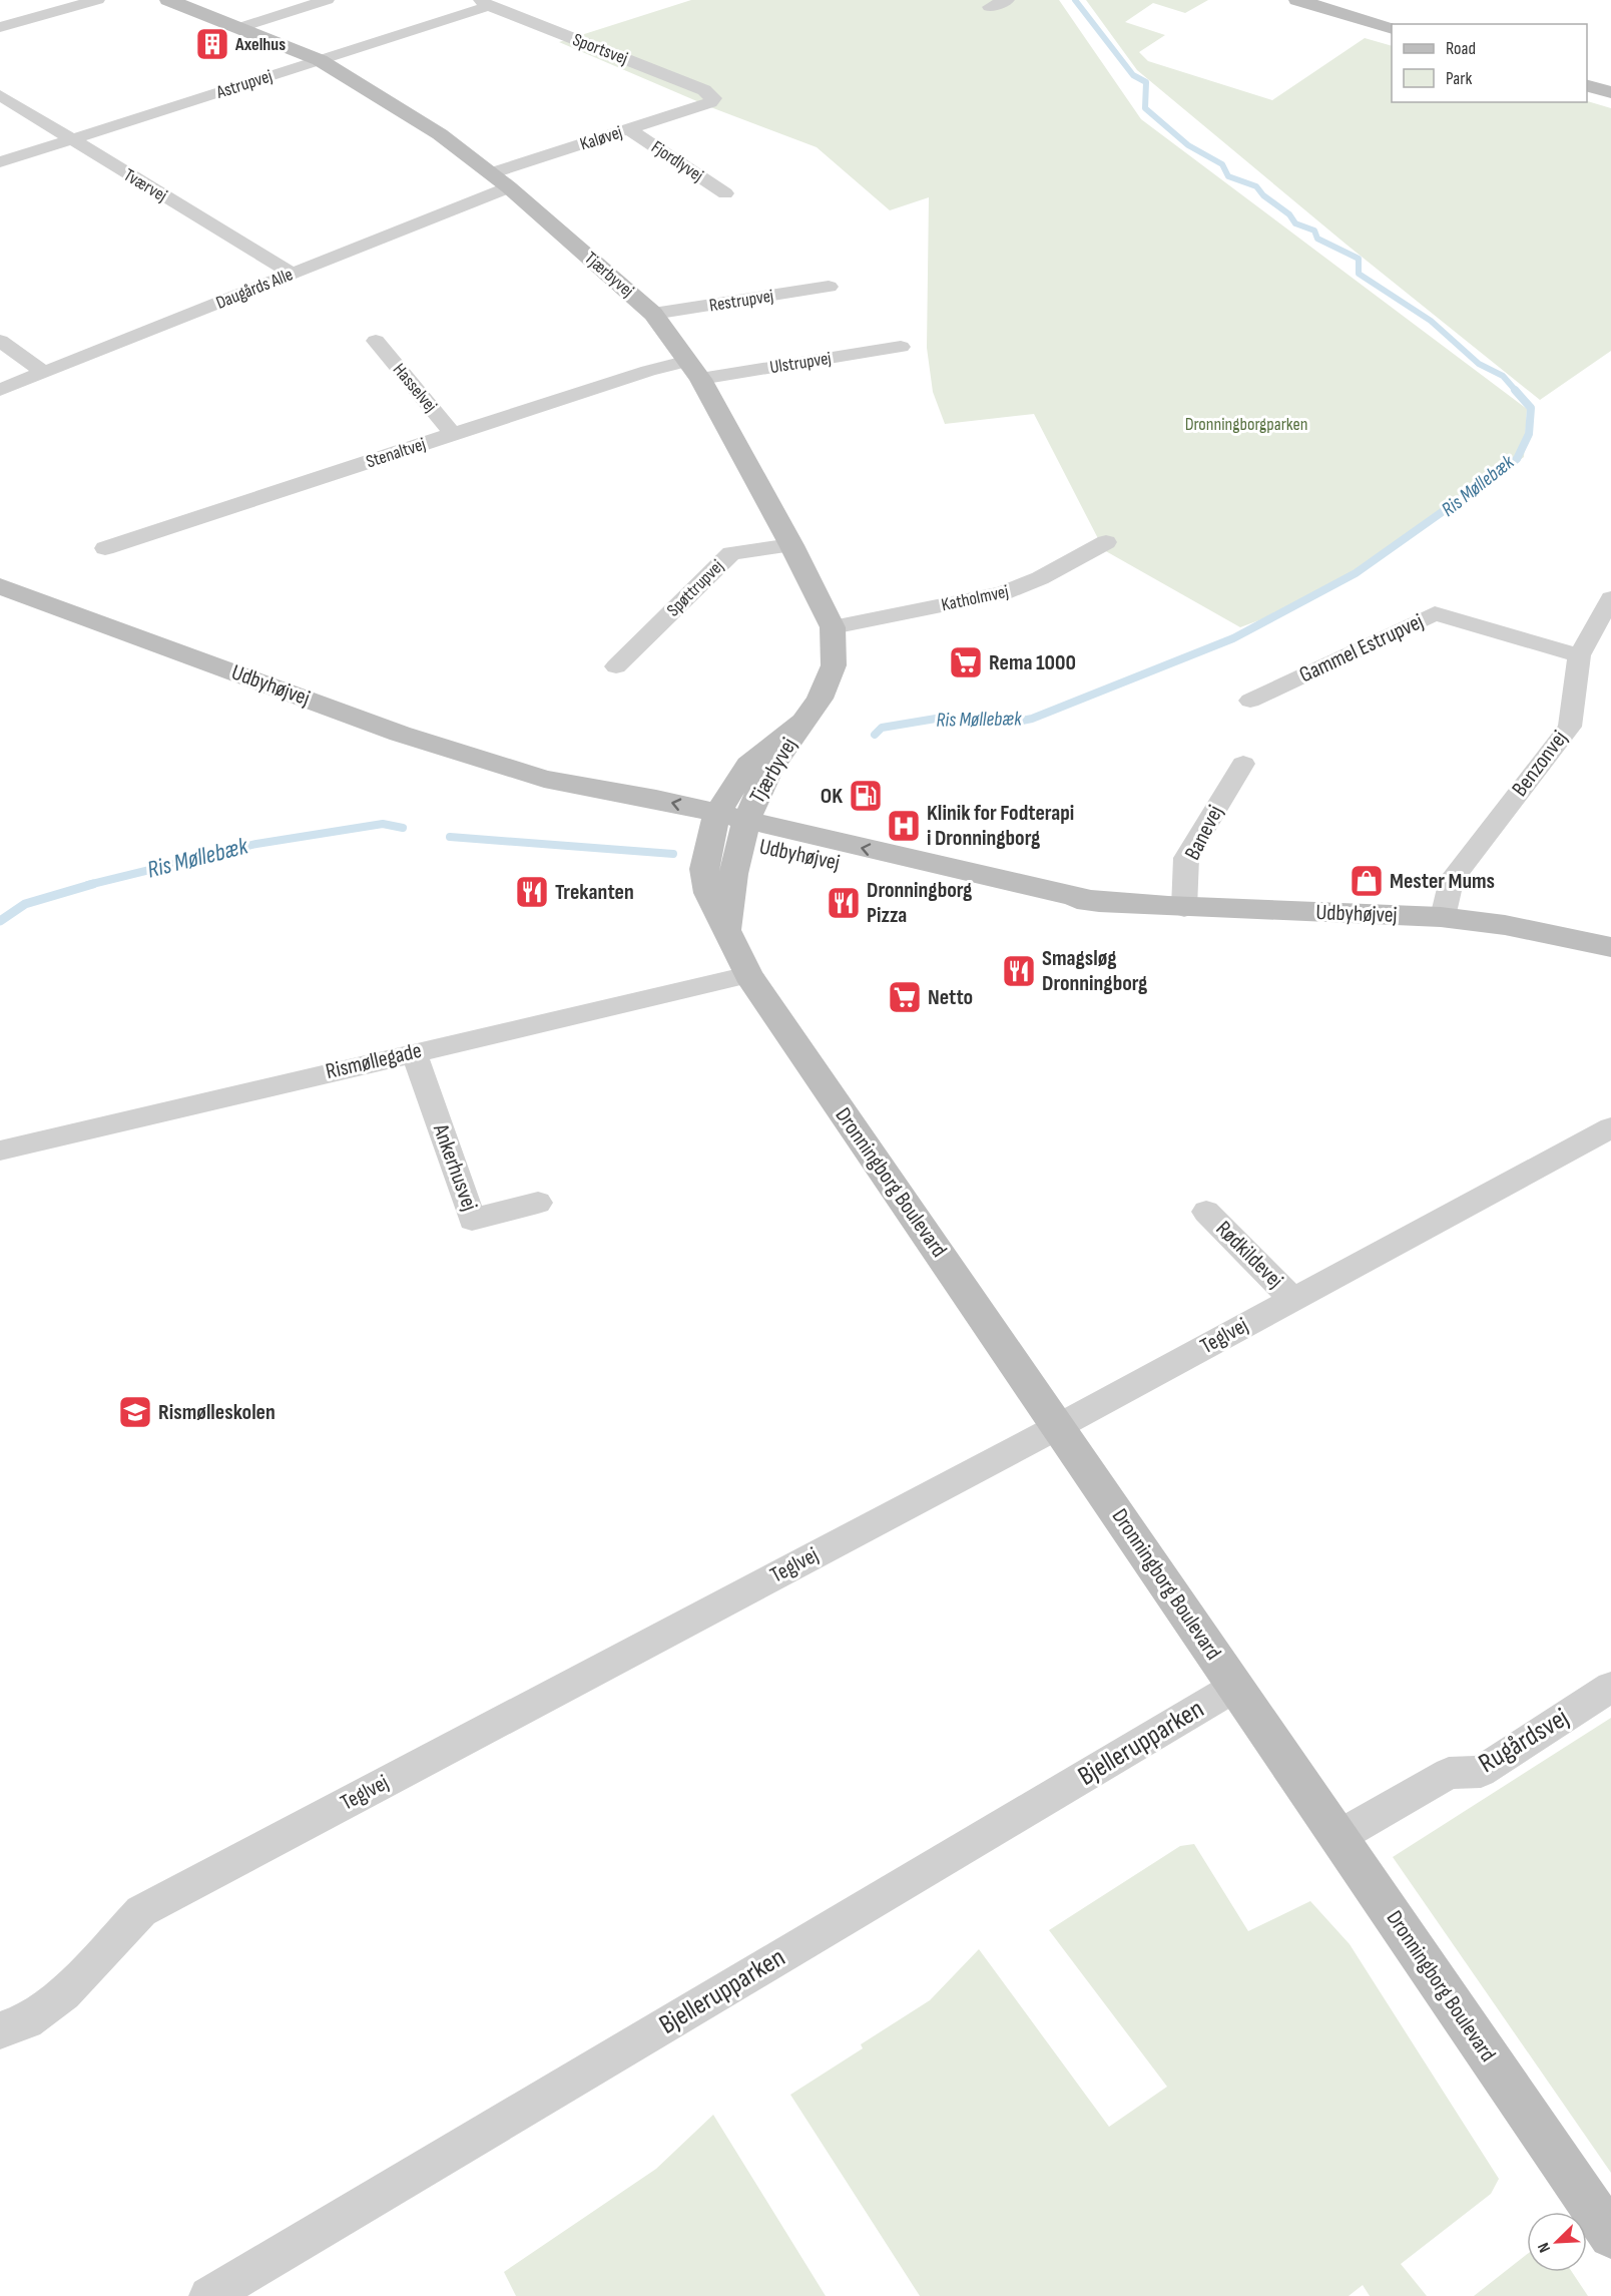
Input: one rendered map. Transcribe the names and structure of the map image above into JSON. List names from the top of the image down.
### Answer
{
  "streets": {
    "street": [
      "Sportsvej",
      "Astrupvej",
      "Kaløvej",
      "Fjordlyvej",
      "Tværvej",
      "Tjærbyvej",
      "Daugårds Alle",
      "Restrupvej",
      "Ulstrupvej",
      "Hasselvej",
      "Stenaltvej",
      "Spøttrupvej",
      "Katholmvej",
      "Gammel Estrupvej",
      "Udbyhøjvej",
      "Benzonvej",
      "Banevej",
      "Rismøllegade",
      "Ankerhusvej",
      "Dronningborg Boulevard",
      "Rødkildevej",
      "Teglvej",
      "Rugårdsvej",
      "Bjellerupparken"
    ]
  },
  "crossings": [
    ["Sportsvej", "Astrupvej"],
    ["Sportsvej", "Kaløvej"],
    ["Astrupvej", "Tværvej"],
    ["Astrupvej", "Tjærbyvej"],
    ["Kaløvej", "Fjordlyvej"],
    ["Kaløvej", "Tjærbyvej"],
    ["Tværvej", "Daugårds Alle"],
    ["Tjærbyvej", "Daugårds Alle"],
    ["Tjærbyvej", "Restrupvej"],
    ["Tjærbyvej", "Ulstrupvej"],
    ["Tjærbyvej", "Stenaltvej"],
    ["Tjærbyvej", "Spøttrupvej"],
    ["Tjærbyvej", "Katholmvej"],
    ["Tjærbyvej", "Udbyhøjvej"],
    ["Tjærbyvej", "Dronningborg Boulevard"],
    ["Hasselvej", "Stenaltvej"],
    ["Gammel Estrupvej", "Benzonvej"],
    ["Udbyhøjvej", "Benzonvej"],
    ["Udbyhøjvej", "Banevej"],
    ["Udbyhøjvej", "Dronningborg Boulevard"],
    ["Rismøllegade", "Ankerhusvej"],
    ["Rismøllegade", "Dronningborg Boulevard"],
    ["Dronningborg Boulevard", "Teglvej"],
    ["Dronningborg Boulevard", "Rugårdsvej"],
    ["Dronningborg Boulevard", "Bjellerupparken"],
    ["Rødkildevej", "Teglvej"]
  ],
  "water": ["Ris Møllebæk"],
  "parks": ["Dronningborgparken"],
  "places": {
    "building": ["Axelhus"],
    "supermarket": ["Rema 1000", "Netto"],
    "fuel station": ["OK"],
    "hospital": ["Klinik for Fodterapi i Dronningborg"],
    "shop": ["Mester Mums"],
    "restaurant": ["Trekanten", "Dronningborg Pizza", "Smagsløg Dronningborg"],
    "school or university": ["Rismølleskolen"]
  },
  "legend": ["Road", "Park"],
  "north": "bottom left"
}
